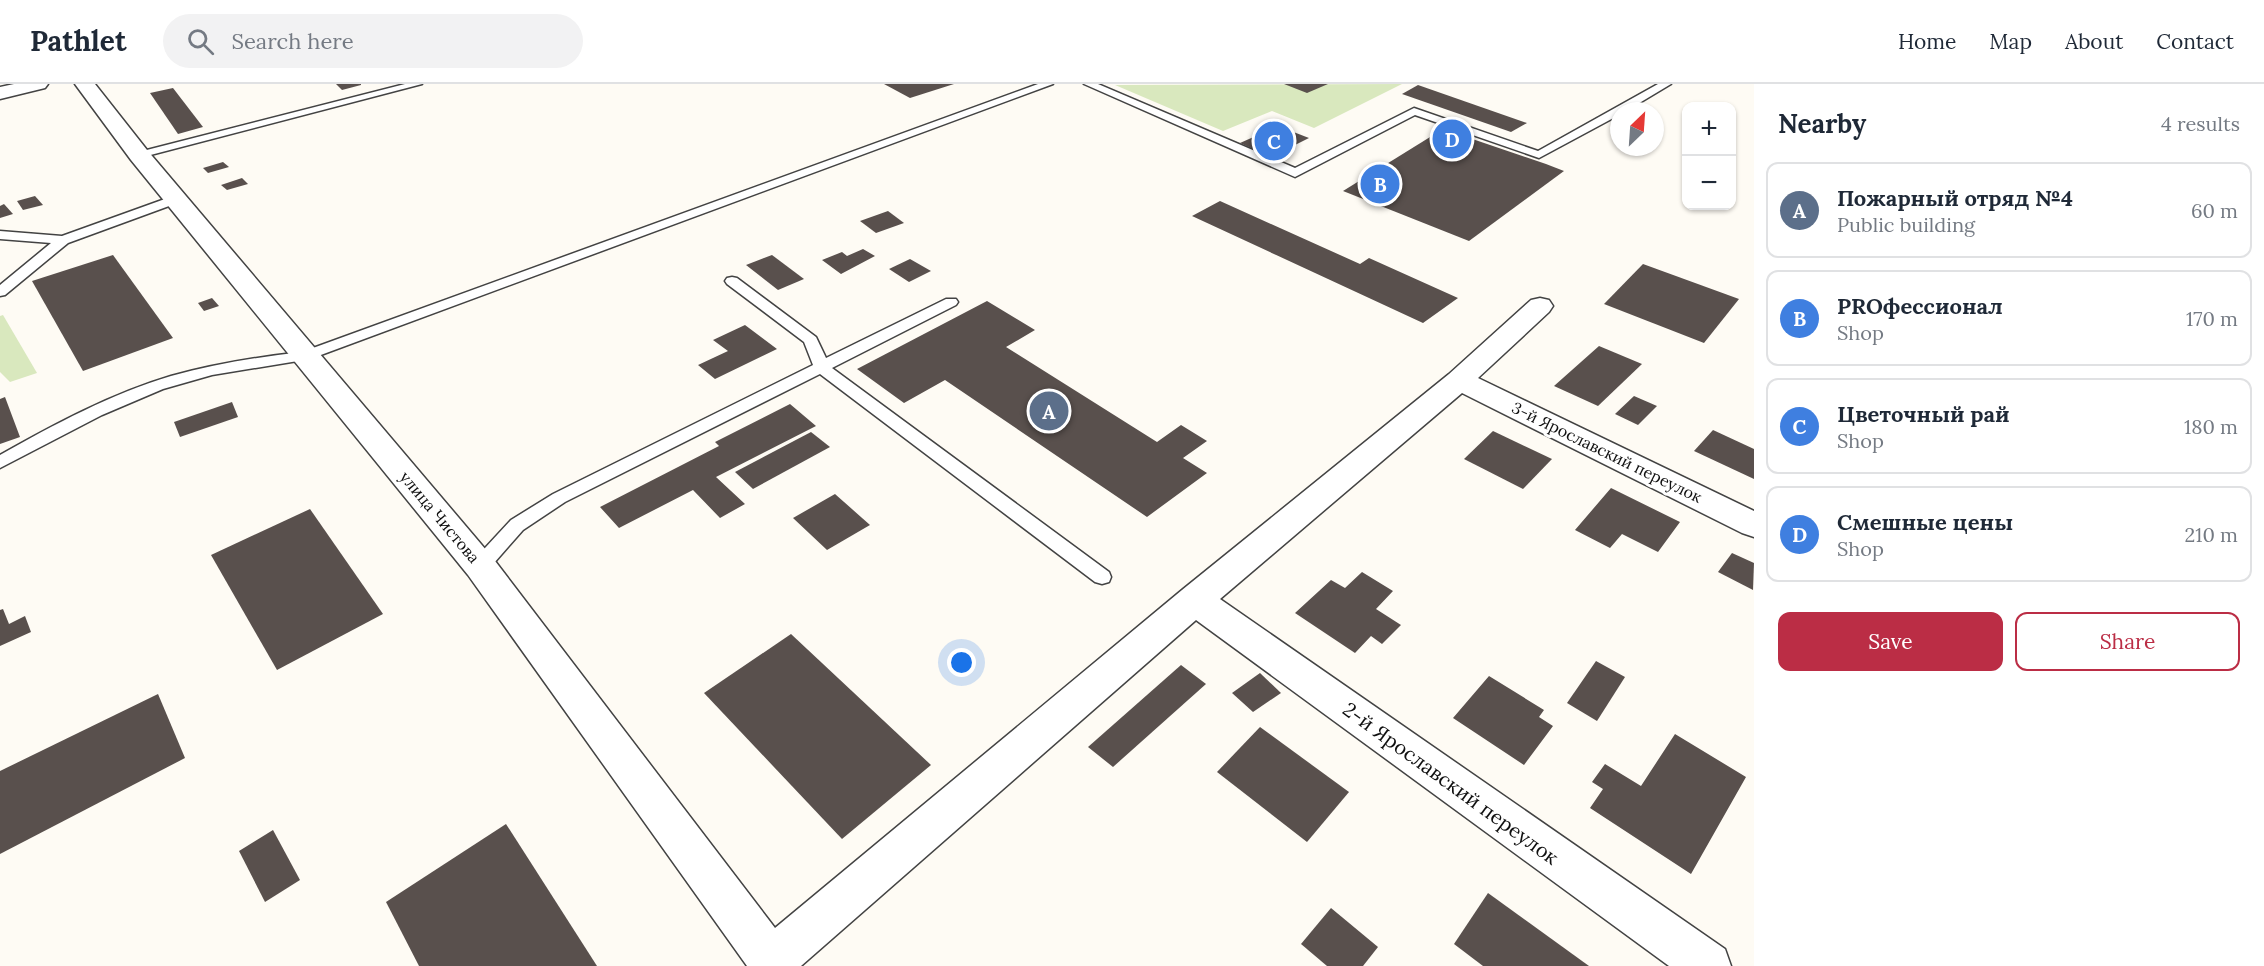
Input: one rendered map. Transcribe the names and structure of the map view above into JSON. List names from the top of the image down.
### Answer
{
  "streets": {
    "street": ["3-й Ярославский переулок", "улица Чистова", "2-й Ярославский переулок"]
  },
  "north": "top right",
  "page": {
    "header": "Pathlet",
    "search": "Search here",
    "nav": [
      "Home",
      "Map",
      "About",
      "Contact"
    ],
    "heading": ["Nearby", "4 results"],
    "map_buttons": ["+", "−"],
    "pins": [
      "D",
      "C",
      "B",
      "A"
    ],
    "list": [
      {
        "mark": "A",
        "name": "Пожарный отряд №4",
        "note": "Public building",
        "value": "60 m"
      },
      {
        "mark": "B",
        "name": "PROфессионал",
        "note": "Shop",
        "value": "170 m"
      },
      {
        "mark": "C",
        "name": "Цветочный рай",
        "note": "Shop",
        "value": "180 m"
      },
      {
        "mark": "D",
        "name": "Смешные цены",
        "note": "Shop",
        "value": "210 m"
      }
    ],
    "buttons": ["Save", "Share"]
  }
}
